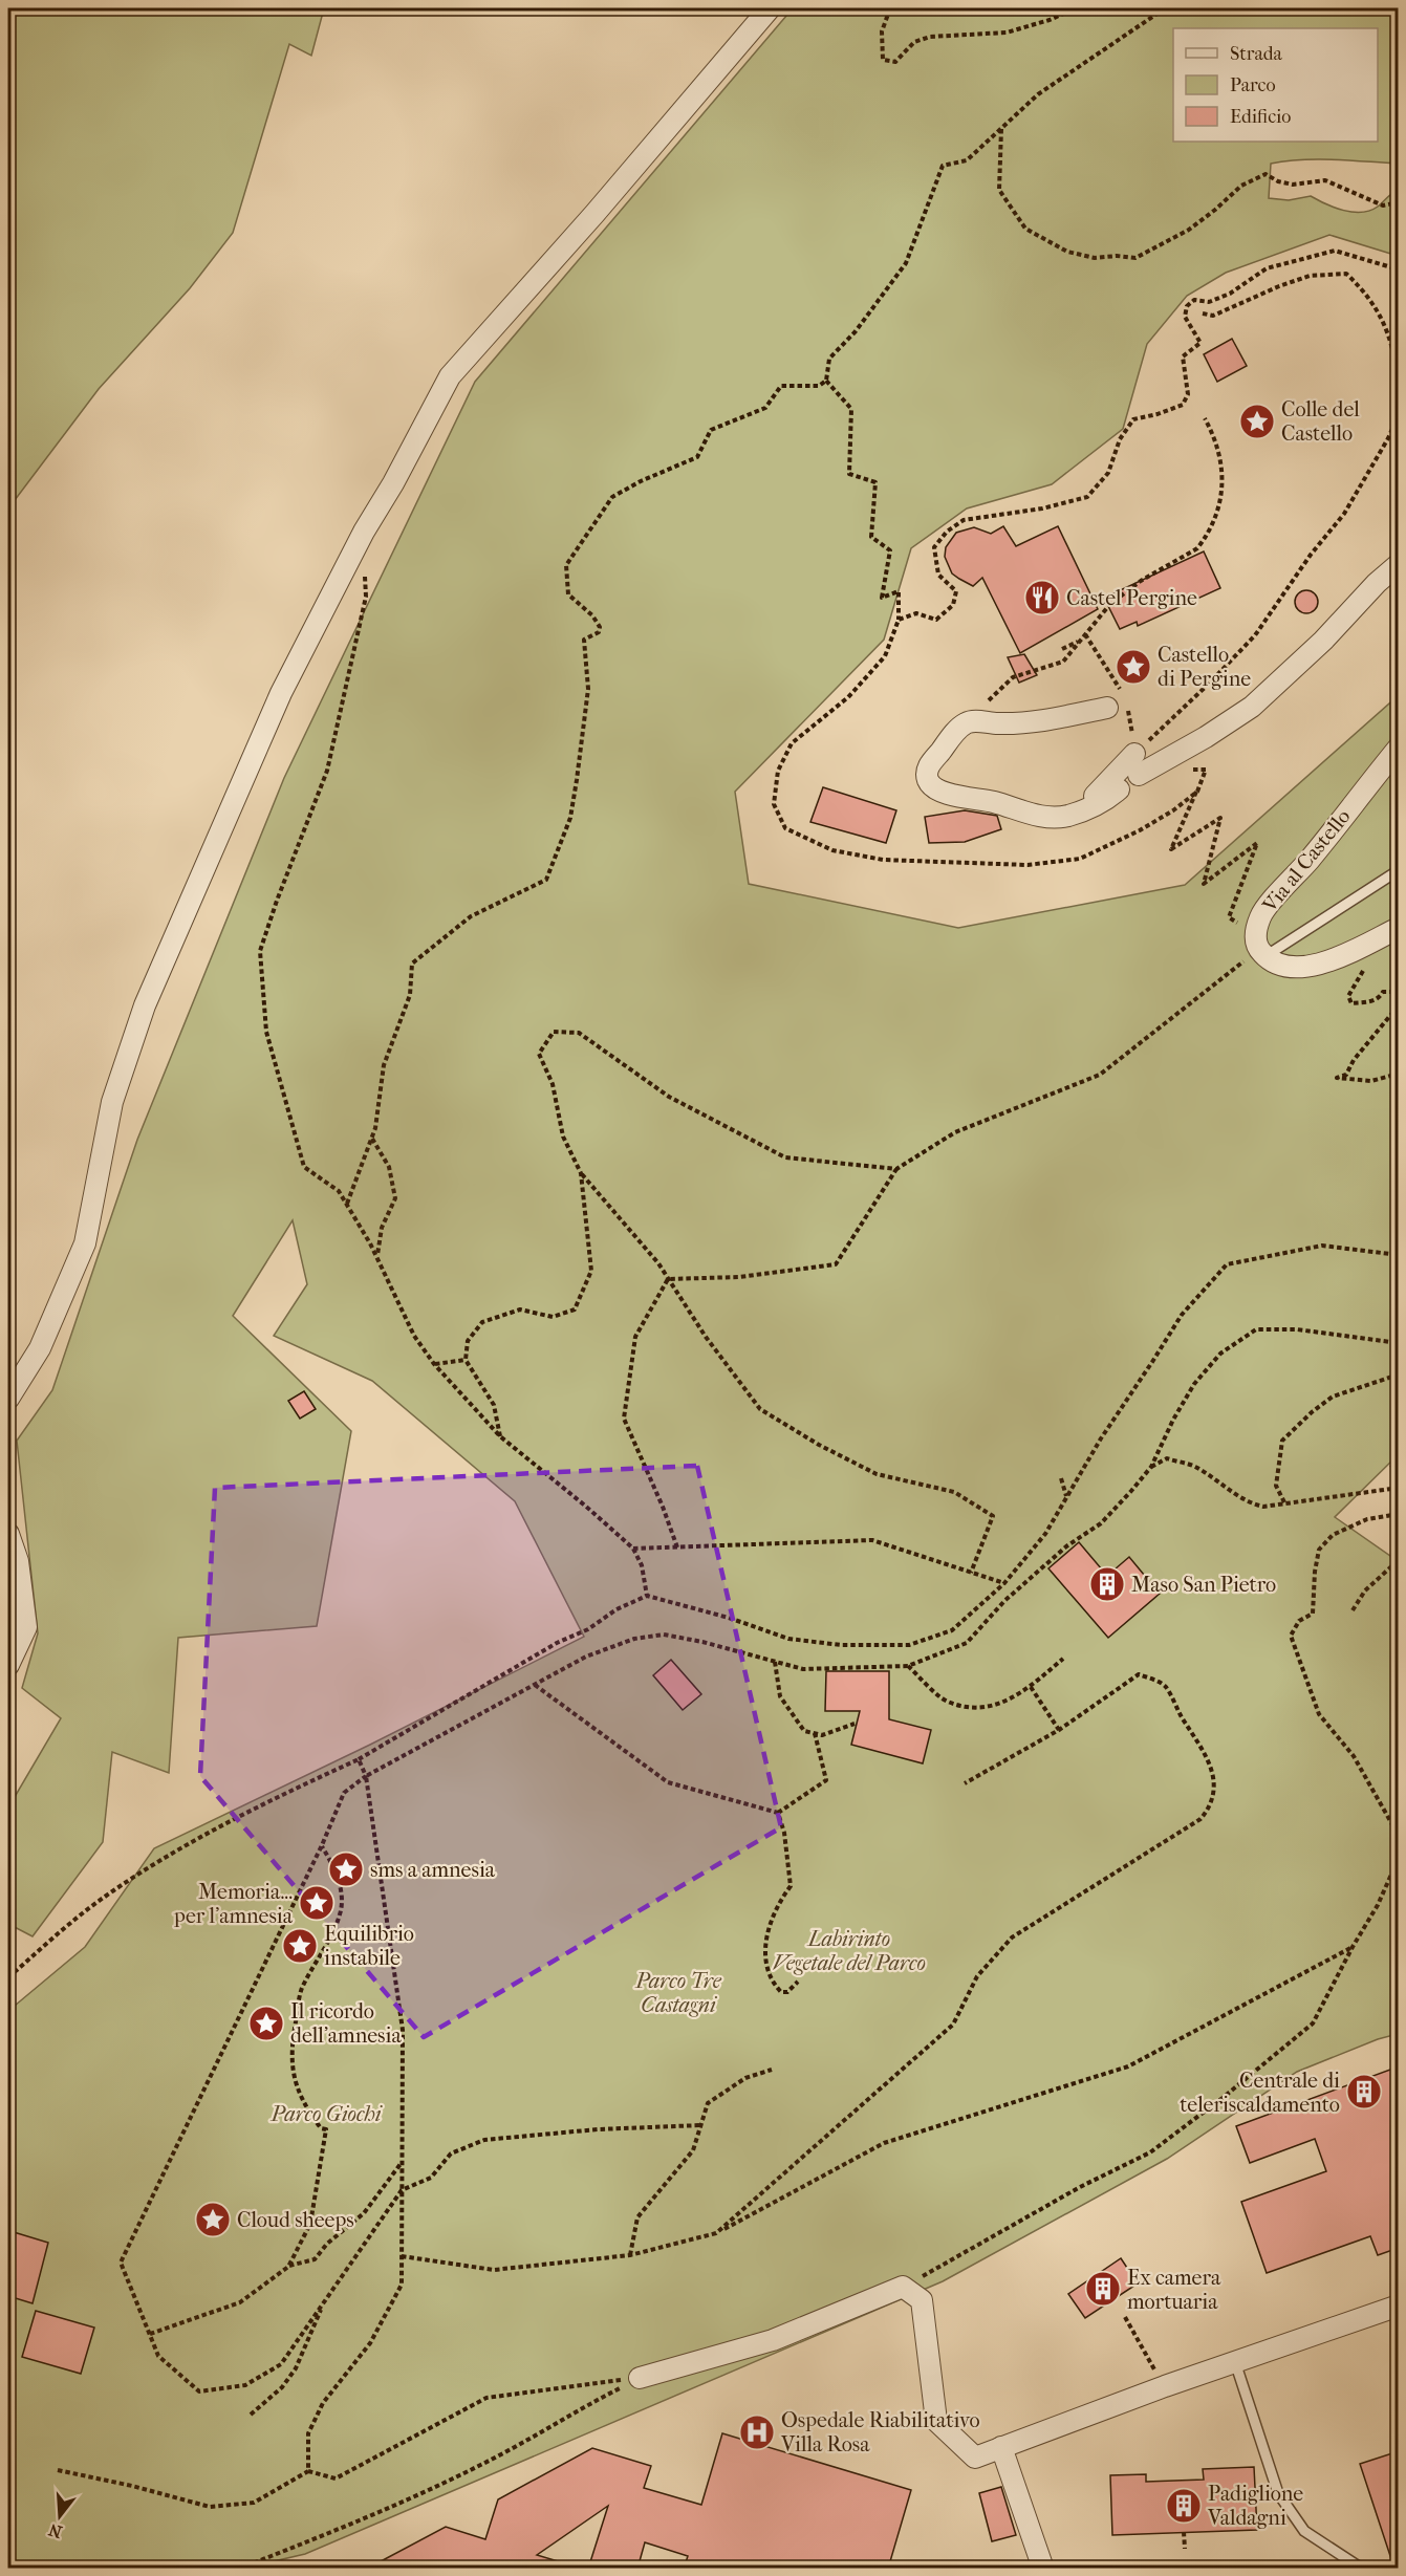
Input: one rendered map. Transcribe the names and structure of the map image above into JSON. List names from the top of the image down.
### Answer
{
  "streets": {
    "street": ["Via al Castello"]
  },
  "parks": ["Labirinto Vegetale del Parco", "Parco Tre Castagni", "Parco Giochi"],
  "places": {
    "place": [
      "Colle del Castello",
      "Castello di Pergine",
      "sms a amnesia",
      "Memoria... per l'amnesia",
      "Equilibrio instabile",
      "Il ricordo dell'amnesia",
      "Cloud sheeps"
    ],
    "restaurant": ["Castel Pergine"],
    "building": [
      "Maso San Pietro",
      "Centrale di teleriscaldamento",
      "Ex camera mortuaria",
      "Padiglione Valdagni"
    ],
    "hospital": ["Ospedale Riabilitativo Villa Rosa"]
  },
  "legend": ["Strada", "Parco", "Edificio"],
  "north": "bottom"
}
